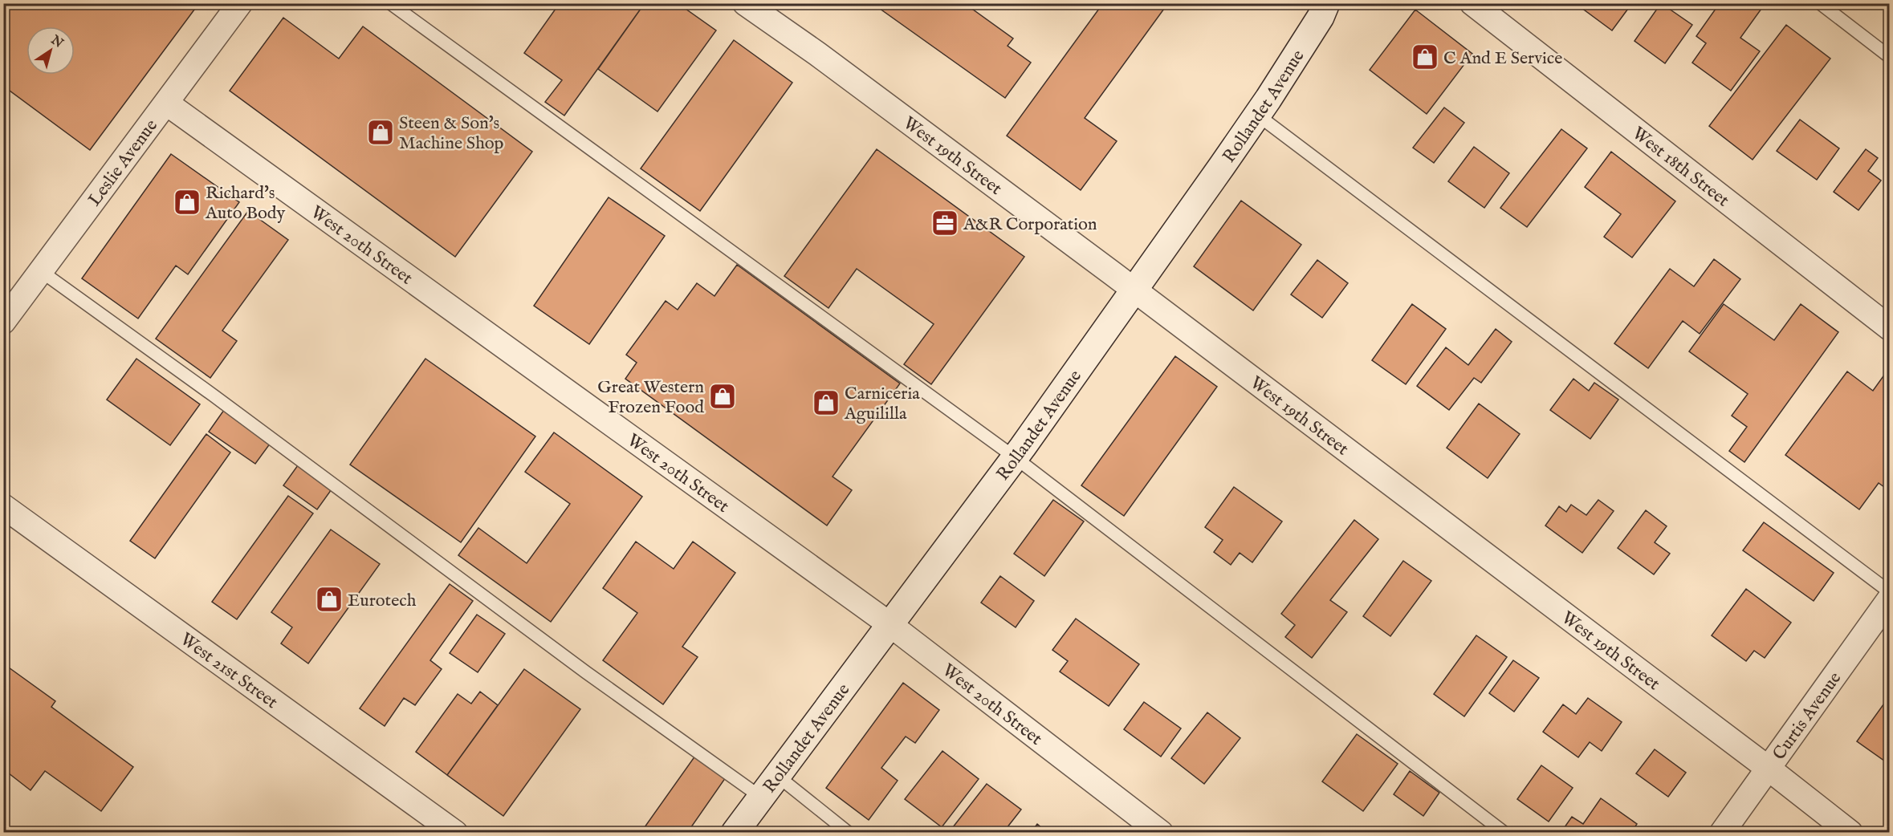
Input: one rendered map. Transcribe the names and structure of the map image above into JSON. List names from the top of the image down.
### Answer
{
  "streets": {
    "street": [
      "Rollandet Avenue",
      "West 19th Street",
      "Leslie Avenue",
      "West 18th Street",
      "West 20th Street",
      "West 21st Street",
      "Curtis Avenue"
    ]
  },
  "crossings": [
    ["Rollandet Avenue", "West 19th Street"],
    ["Rollandet Avenue", "West 20th Street"],
    ["West 19th Street", "Curtis Avenue"],
    ["Leslie Avenue", "West 20th Street"]
  ],
  "places": {
    "shop": [
      "C And E Service",
      "Steen & Son's Machine Shop",
      "Richard's Auto Body",
      "Great Western Frozen Food",
      "Carniceria Aguililla",
      "Eurotech"
    ],
    "office": ["A&R Corporation"]
  },
  "north": "top right"
}
